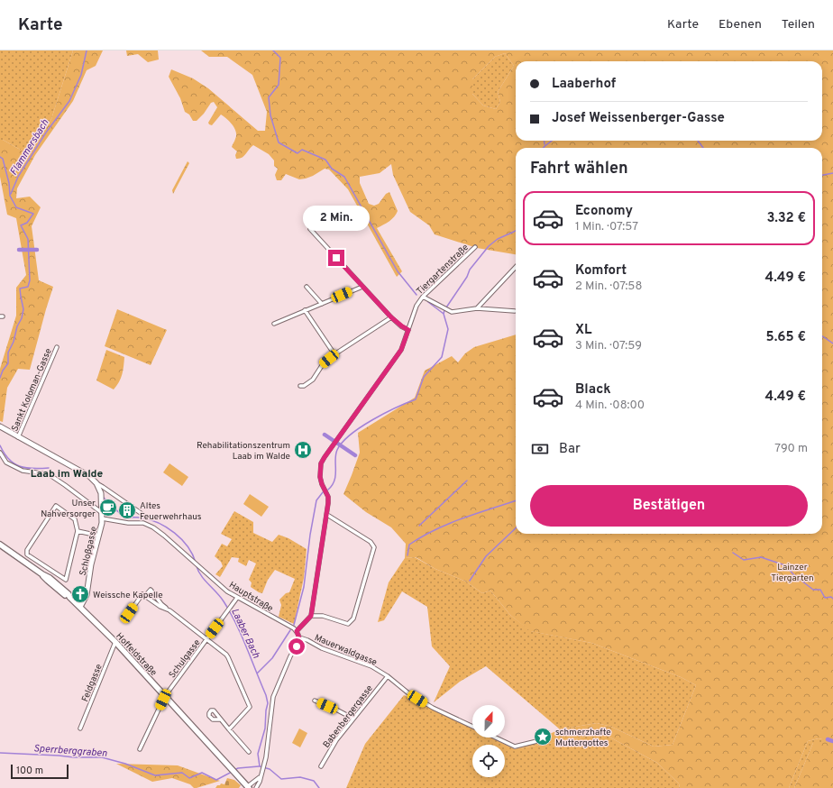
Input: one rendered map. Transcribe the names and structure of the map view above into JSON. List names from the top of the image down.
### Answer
{
  "streets": {
    "main road": ["Hoffeldstraße"],
    "street": [
      "Tiergartenstraße",
      "Sankt Koloman-Gasse",
      "Schloßgasse",
      "Hauptstraße",
      "Mauerwaldgasse",
      "Schulgasse",
      "Feldgasse",
      "Babenbergergasse"
    ]
  },
  "crossings": [
    ["Schloßgasse", "Hauptstraße"],
    ["Schloßgasse", "Hoffeldstraße"],
    ["Hauptstraße", "Schulgasse"],
    ["Mauerwaldgasse", "Babenbergergasse"],
    ["Hoffeldstraße", "Schulgasse"],
    ["Hoffeldstraße", "Feldgasse"]
  ],
  "districts": ["Laab im Walde"],
  "water": ["Flammersbach", "Laaber Bach", "Sperrberggraben"],
  "parks": ["Lainzer Tiergarten"],
  "places": {
    "hospital": ["Rehabilitationszentrum Laab im Walde"],
    "cafe": ["Unser Nahversorger"],
    "building": ["Altes Feuerwehrhaus"],
    "church": ["Weissche Kapelle"],
    "place": ["schmerzhafte Muttergottes"]
  },
  "scale_bar": "100 m",
  "north": "top",
  "page": {
    "header": "Karte",
    "nav": ["Karte", "Ebenen", "Teilen"],
    "banner": ["Laaberhof", "Josef Weissenberger-Gasse"],
    "heading": "Fahrt wählen",
    "list": [
      {
        "name": "Economy",
        "note": "1 Min. · 07:57",
        "value": "3.32 €"
      },
      {
        "name": "Komfort",
        "note": "2 Min. · 07:58",
        "value": "4.49 €"
      },
      {
        "name": "XL",
        "note": "3 Min. · 07:59",
        "value": "5.65 €"
      },
      {
        "name": "Black",
        "note": "4 Min. · 08:00",
        "value": "4.49 €"
      }
    ],
    "bubble": "2 Min.",
    "pay": ["Bar", "790 m"],
    "buttons": "Bestätigen",
    "scale": "100 m"
  }
}
